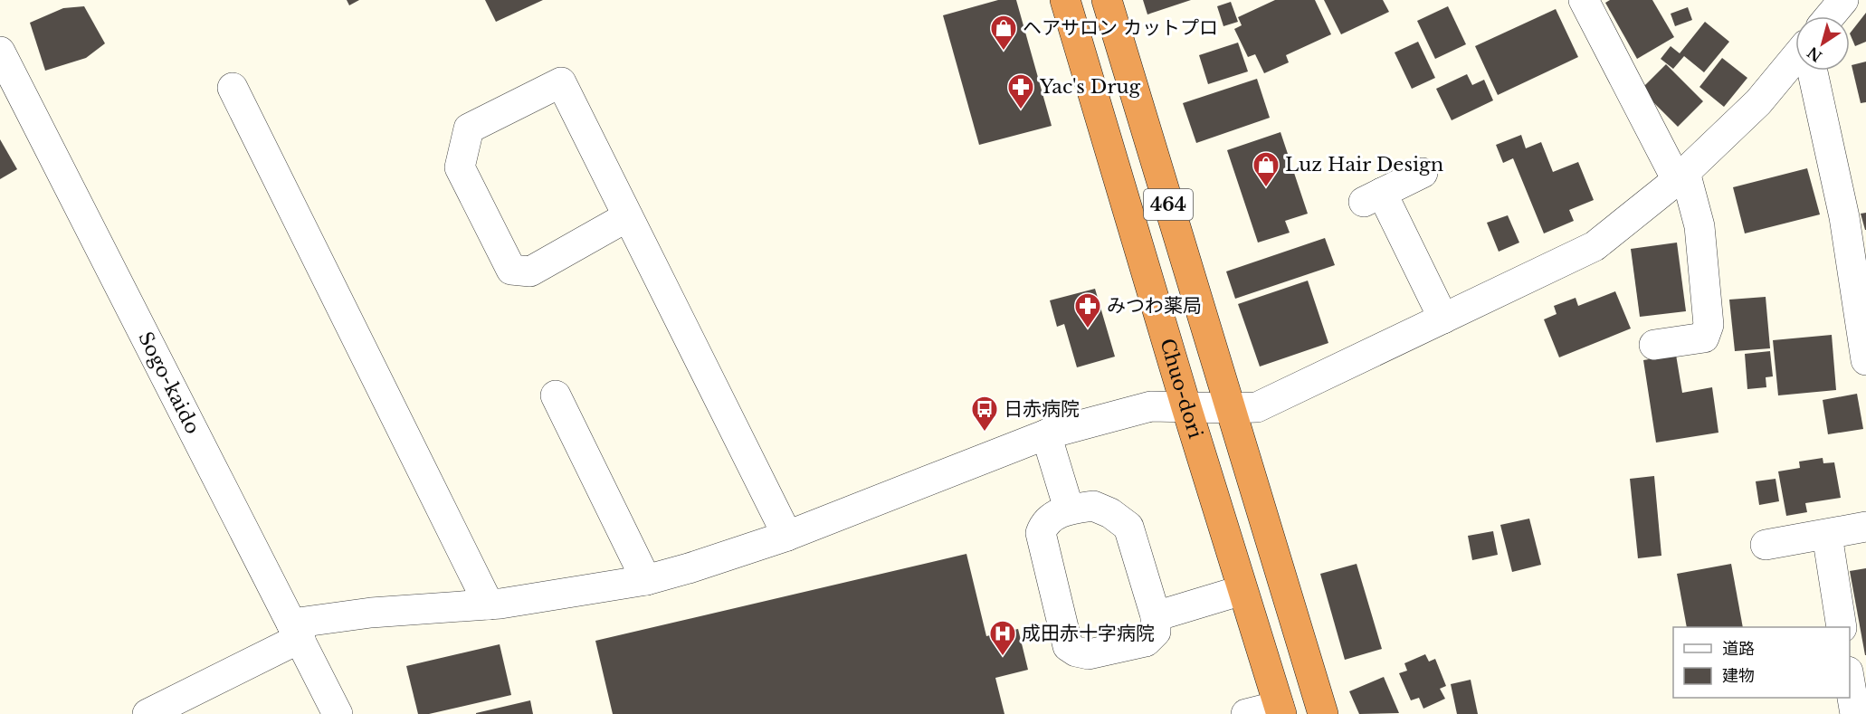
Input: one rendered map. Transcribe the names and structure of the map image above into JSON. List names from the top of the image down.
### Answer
{
  "streets": {
    "highway": ["464", "Chuo-dori"],
    "street": ["Sogo-kaido"]
  },
  "places": {
    "shop": ["ヘアサロン カットプロ", "Luz Hair Design"],
    "pharmacy": ["Yac's Drug", "みつわ薬局"],
    "bus stop": ["日赤病院"],
    "hospital": ["成田赤十字病院"]
  },
  "legend": ["道路", "建物"],
  "north": "bottom left"
}
